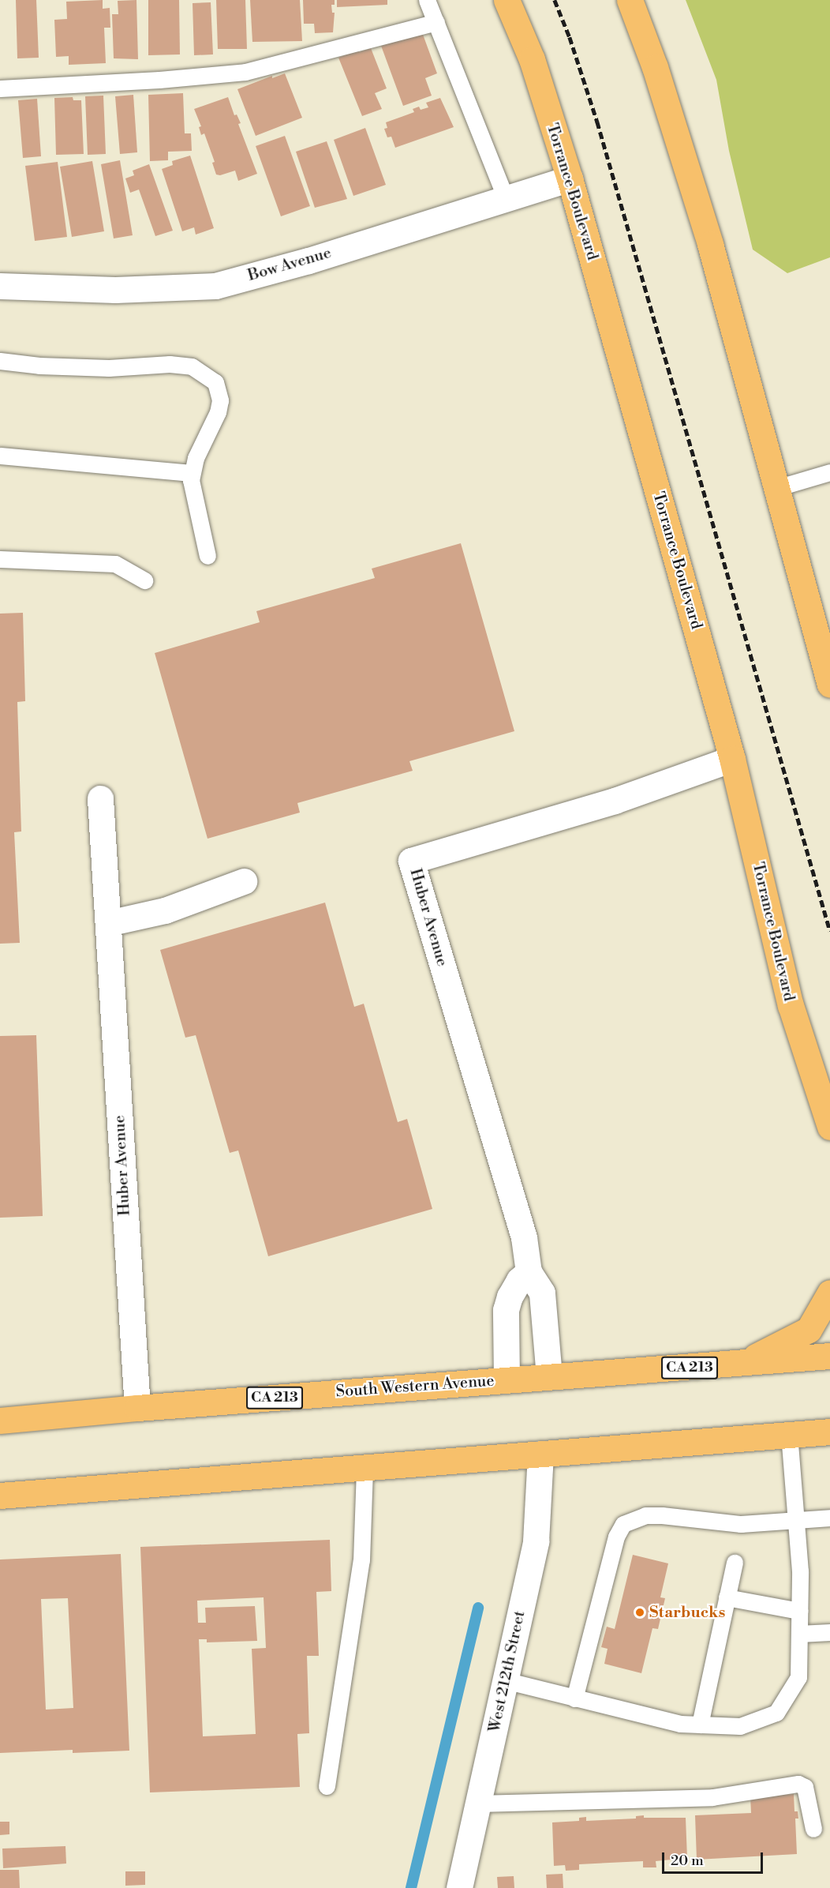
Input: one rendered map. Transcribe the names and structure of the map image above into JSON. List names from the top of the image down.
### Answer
{
  "streets": {
    "main road": ["Torrance Boulevard", "CA 213", "South Western Avenue"],
    "street": ["Bow Avenue", "Huber Avenue", "West 212th Street"]
  },
  "crossings": [
    ["Torrance Boulevard", "Bow Avenue"],
    ["Torrance Boulevard", "Huber Avenue"],
    ["Huber Avenue", "South Western Avenue"]
  ],
  "places": ["Starbucks"],
  "scale_bar": "20 m"
}
